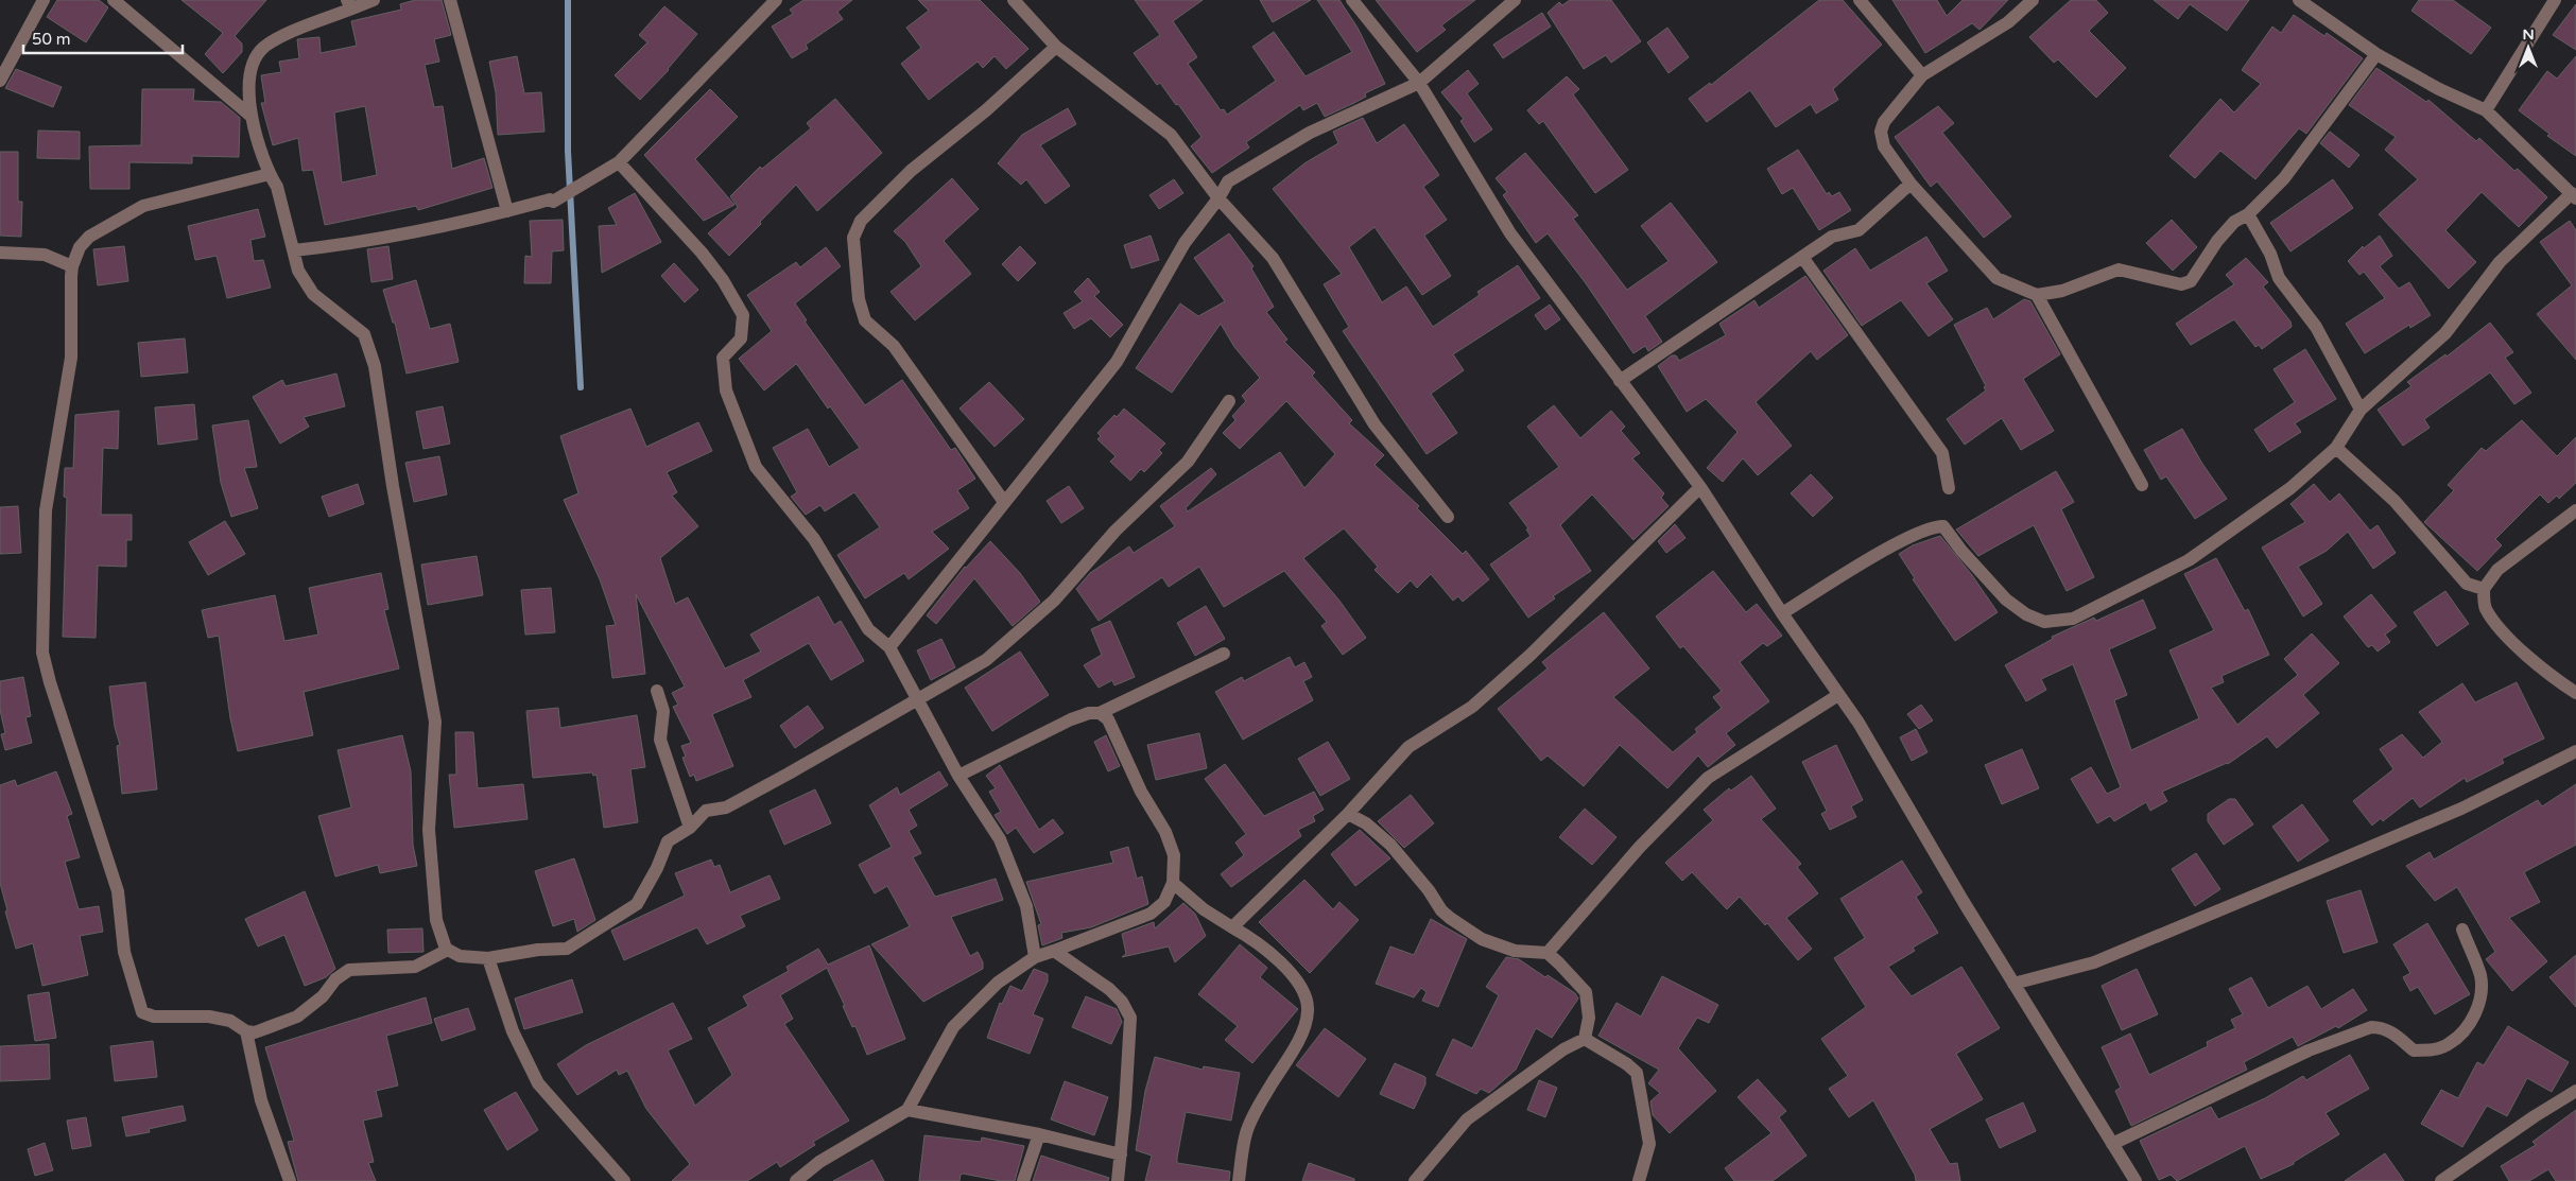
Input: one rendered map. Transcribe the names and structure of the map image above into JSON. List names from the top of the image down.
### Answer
{
  "scale_bar": "50 m",
  "north": "top"
}
